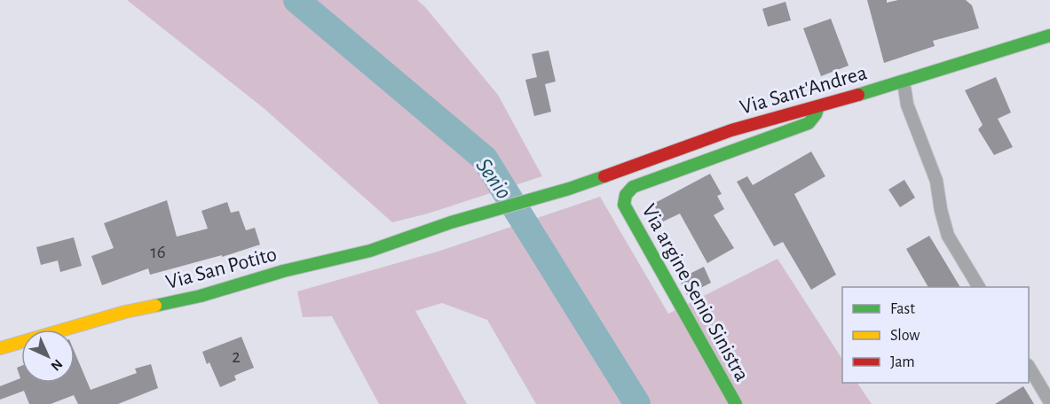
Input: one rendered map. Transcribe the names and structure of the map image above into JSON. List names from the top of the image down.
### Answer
{
  "streets": {
    "street": ["Via Sant'Andrea", "Via San Potito", "Via argine Senio Sinistra"]
  },
  "crossings": [
    ["Via Sant'Andrea", "Via San Potito"],
    ["Via Sant'Andrea", "Via argine Senio Sinistra"]
  ],
  "water": ["Senio"],
  "house_numbers": ["16", "2"],
  "legend": ["Fast", "Slow", "Jam"],
  "north": "bottom right"
}
